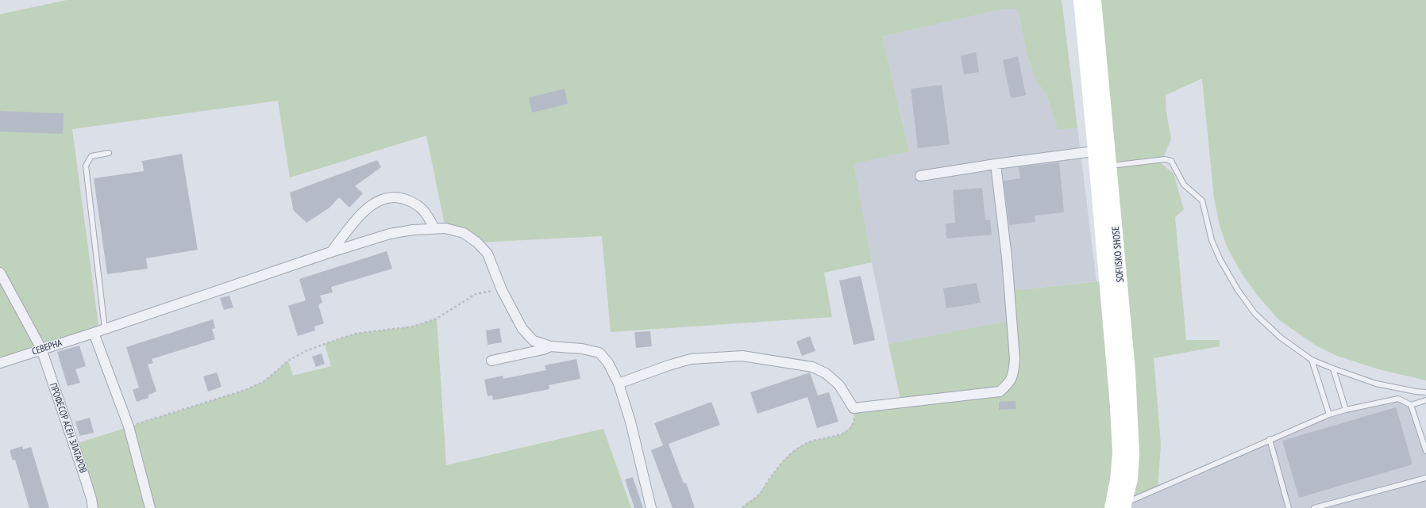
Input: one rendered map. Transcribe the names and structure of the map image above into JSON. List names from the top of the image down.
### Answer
{
  "streets": {
    "main road": ["SOFIISKO SHOSE"],
    "street": ["СЕВЕРНА", "ПРОФЕСОР АСЕН ЗЛАТАРОВ"]
  },
  "crossings": [
    ["СЕВЕРНА", "ПРОФЕСОР АСЕН ЗЛАТАРОВ"]
  ]
}
